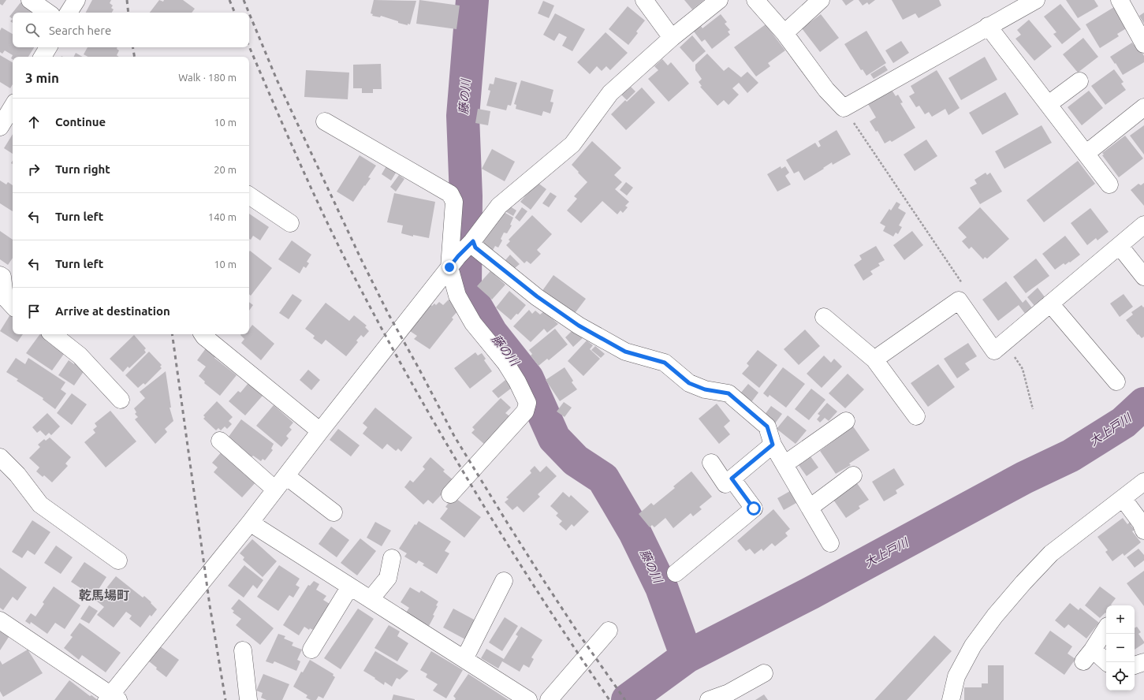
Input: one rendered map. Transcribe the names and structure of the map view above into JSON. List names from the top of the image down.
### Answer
{
  "districts": ["乾馬場町"],
  "water": ["藤の川", "大上戸川"],
  "page": {
    "search": "Search here",
    "heading": ["3 min", "Walk · 180 m"],
    "list": [
      ["Continue", "10 m"],
      ["Turn right", "20 m"],
      ["Turn left", "140 m"],
      ["Turn left", "10 m"],
      "Arrive at destination"
    ],
    "map_buttons": ["+", "−"]
  }
}
